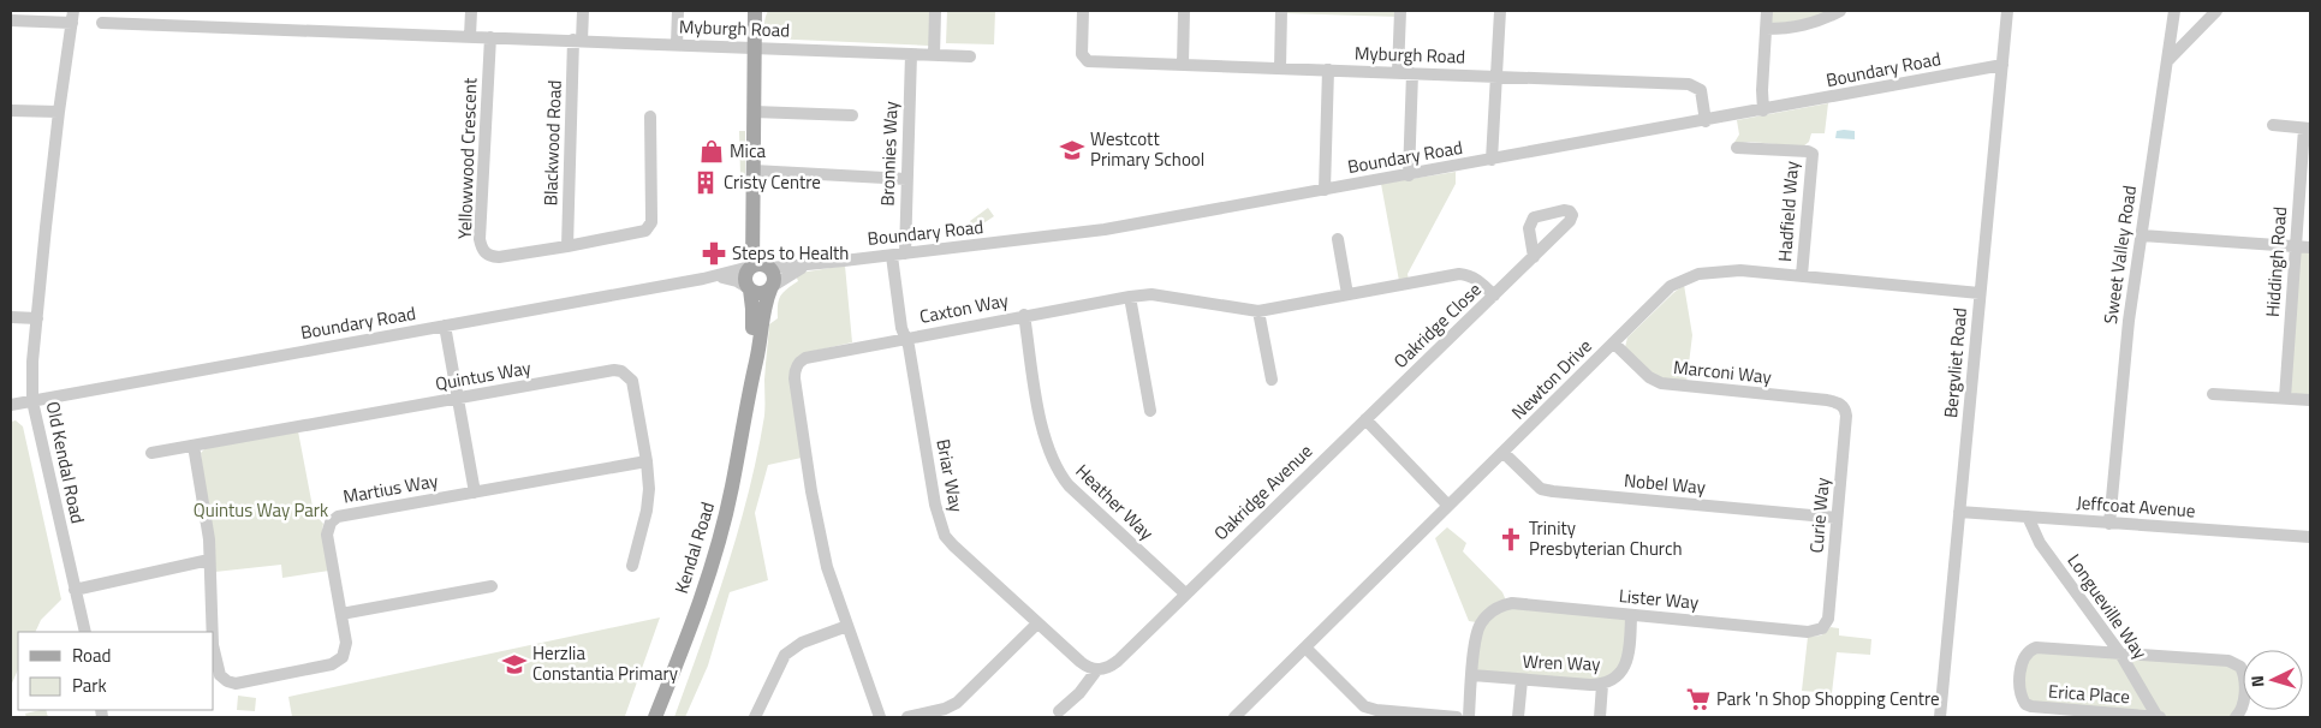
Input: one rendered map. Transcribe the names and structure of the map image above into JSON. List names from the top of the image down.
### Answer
{
  "streets": {
    "main road": ["Kendal Road"],
    "street": [
      "Myburgh Road",
      "Boundary Road",
      "Blackwood Road",
      "Bronnies Way",
      "Yellowwood Crescent",
      "Hadfield Way",
      "Sweet Valley Road",
      "Hiddingh Road",
      "Caxton Way",
      "Oakridge Close",
      "Bergvliet Road",
      "Marconi Way",
      "Quintus Way",
      "Newton Drive",
      "Old Kendal Road",
      "Briar Way",
      "Nobel Way",
      "Martius Way",
      "Oakridge Avenue",
      "Heather Way",
      "Jeffcoat Avenue",
      "Curie Way",
      "Lister Way",
      "Longueville Way",
      "Wren Way",
      "Erica Place"
    ]
  },
  "crossings": [
    ["Myburgh Road", "Boundary Road"],
    ["Myburgh Road", "Blackwood Road"],
    ["Myburgh Road", "Bronnies Way"],
    ["Myburgh Road", "Yellowwood Crescent"],
    ["Boundary Road", "Bronnies Way"],
    ["Boundary Road", "Bergvliet Road"],
    ["Boundary Road", "Old Kendal Road"],
    ["Boundary Road", "Briar Way"],
    ["Boundary Road", "Kendal Road"],
    ["Blackwood Road", "Yellowwood Crescent"],
    ["Bronnies Way", "Briar Way"],
    ["Hadfield Way", "Newton Drive"],
    ["Sweet Valley Road", "Jeffcoat Avenue"],
    ["Caxton Way", "Oakridge Close"],
    ["Caxton Way", "Briar Way"],
    ["Caxton Way", "Heather Way"],
    ["Oakridge Close", "Oakridge Avenue"],
    ["Bergvliet Road", "Newton Drive"],
    ["Bergvliet Road", "Jeffcoat Avenue"],
    ["Marconi Way", "Newton Drive"],
    ["Marconi Way", "Curie Way"],
    ["Quintus Way", "Martius Way"],
    ["Newton Drive", "Nobel Way"],
    ["Briar Way", "Oakridge Avenue"],
    ["Nobel Way", "Curie Way"],
    ["Oakridge Avenue", "Heather Way"],
    ["Jeffcoat Avenue", "Longueville Way"],
    ["Curie Way", "Lister Way"],
    ["Lister Way", "Wren Way"],
    ["Longueville Way", "Erica Place"]
  ],
  "parks": ["Quintus Way Park"],
  "places": {
    "school or university": ["Westcott Primary School", "Herzlia Constantia Primary"],
    "shop": ["Mica"],
    "building": ["Cristy Centre"],
    "pharmacy": ["Steps to Health"],
    "church": ["Trinity Presbyterian Church"],
    "supermarket": ["Park 'n Shop Shopping Centre"]
  },
  "legend": ["Road", "Park"],
  "north": "left"
}
